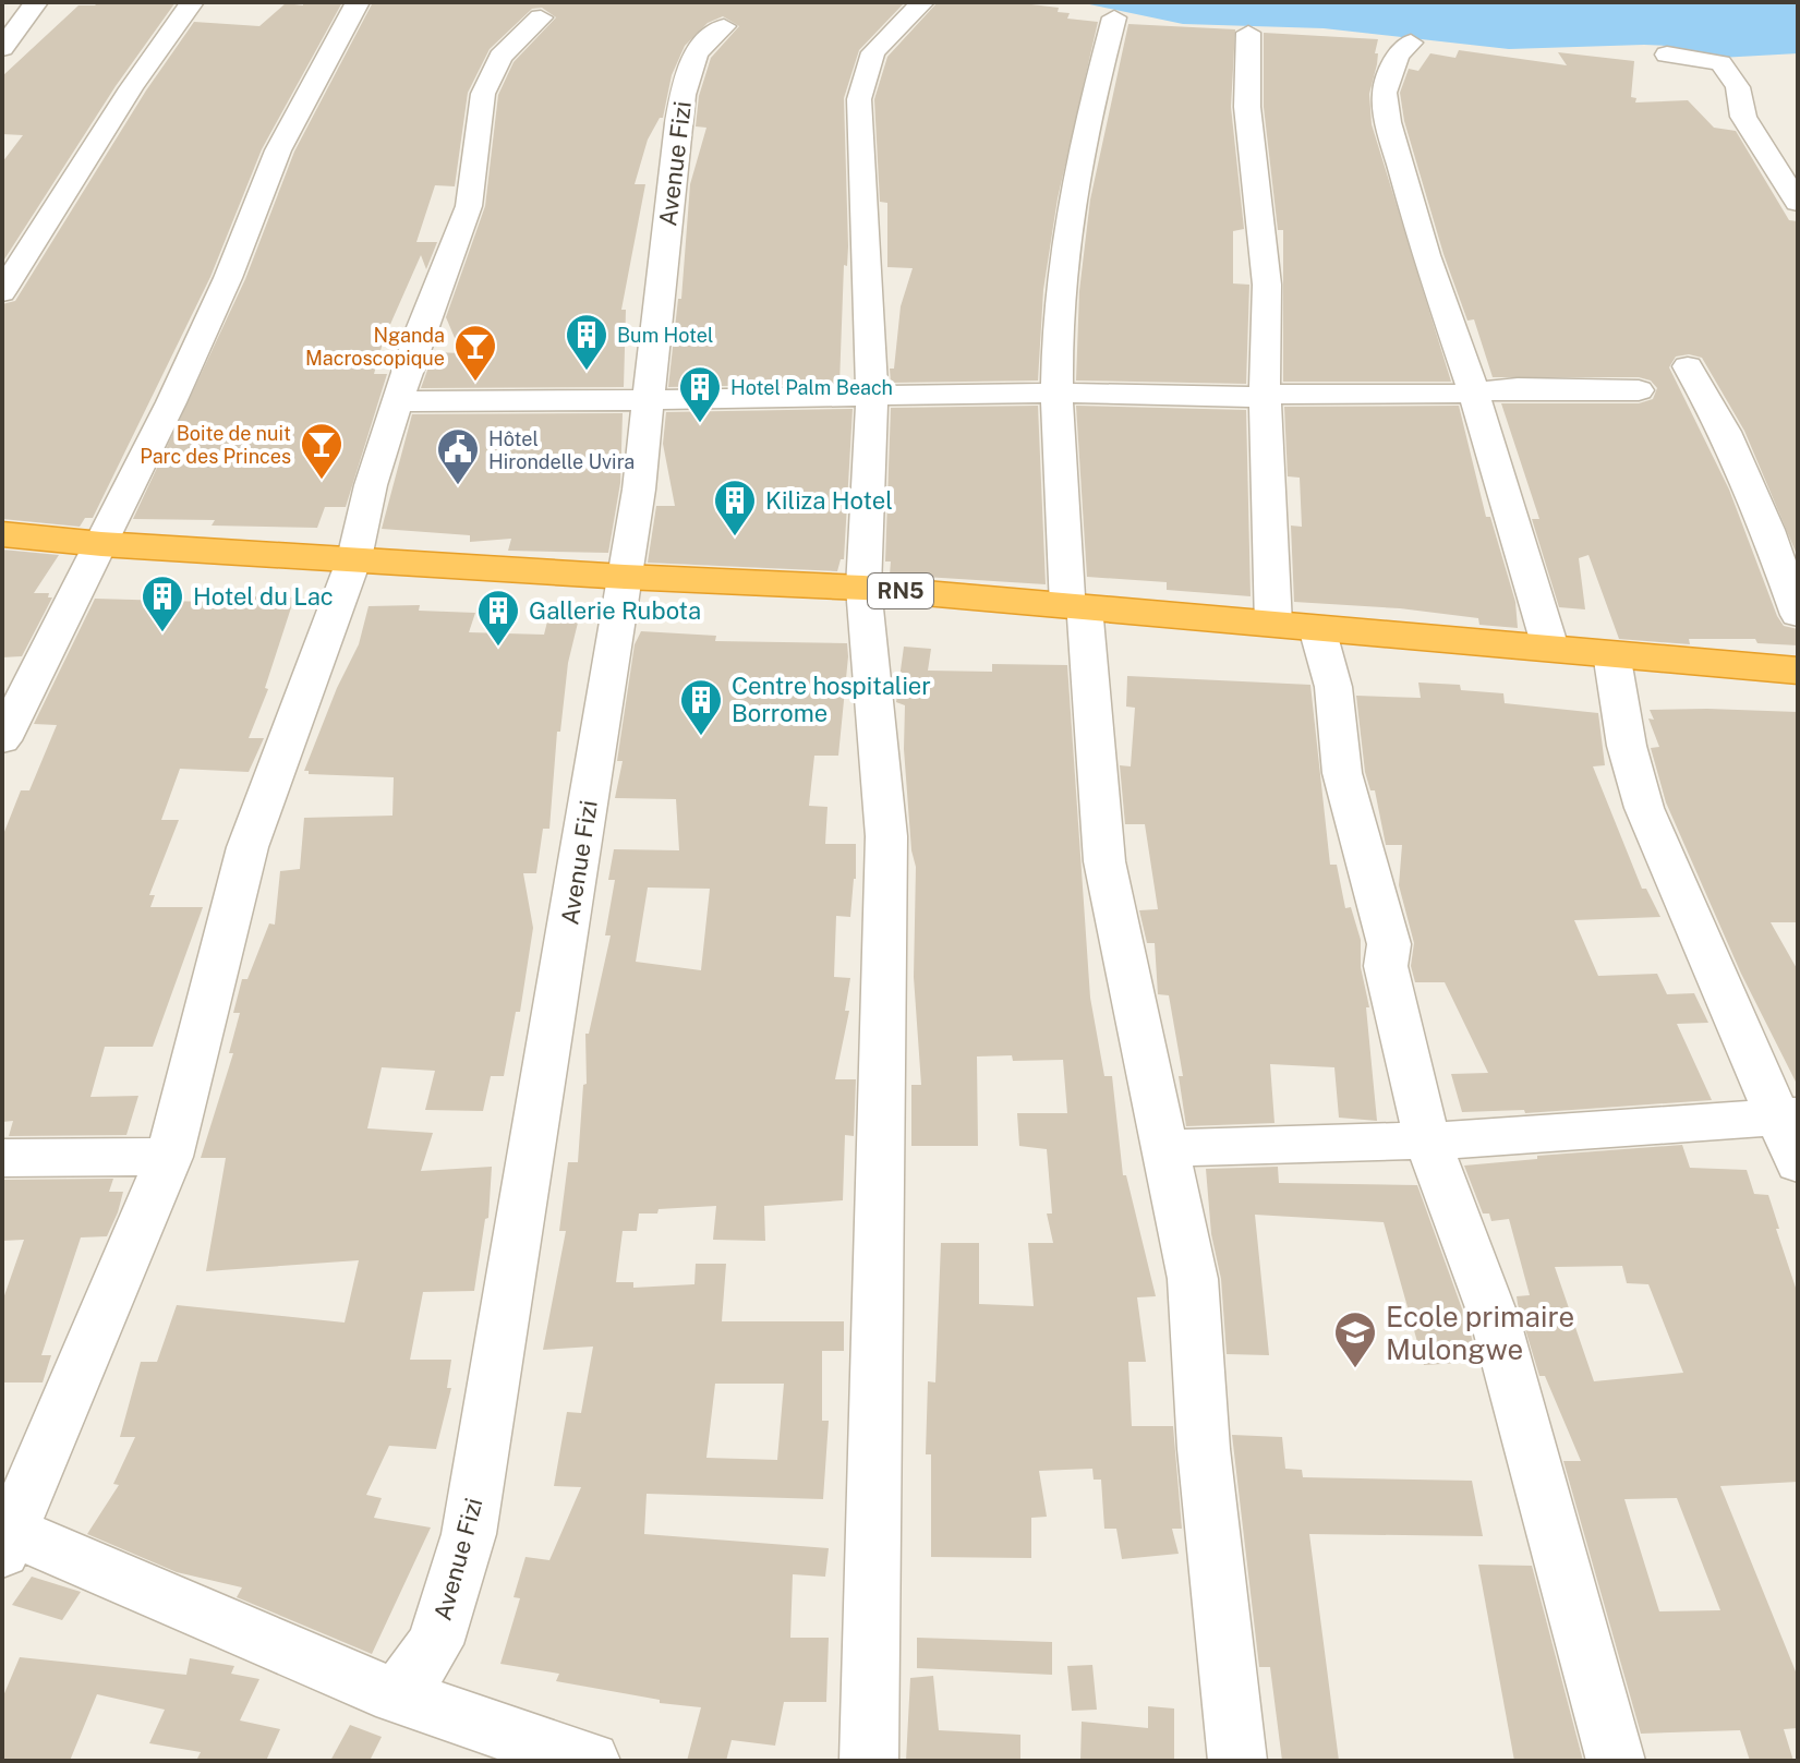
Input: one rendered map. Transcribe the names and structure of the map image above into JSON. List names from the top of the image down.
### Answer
{
  "streets": {
    "highway": ["RN5"],
    "street": ["Avenue Fizi"]
  },
  "crossings": [
    ["Avenue Fizi", "RN5"]
  ],
  "places": {
    "building": [
      "Bum Hotel",
      "Hotel Palm Beach",
      "Kiliza Hotel",
      "Hotel du Lac",
      "Gallerie Rubota",
      "Centre hospitalier Borrome"
    ],
    "bar": ["Nganda Macroscopique", "Boite de nuit Parc des Princes"],
    "public building": ["Hôtel Hirondelle Uvira"],
    "school or university": ["Ecole primaire Mulongwe"]
  }
}
